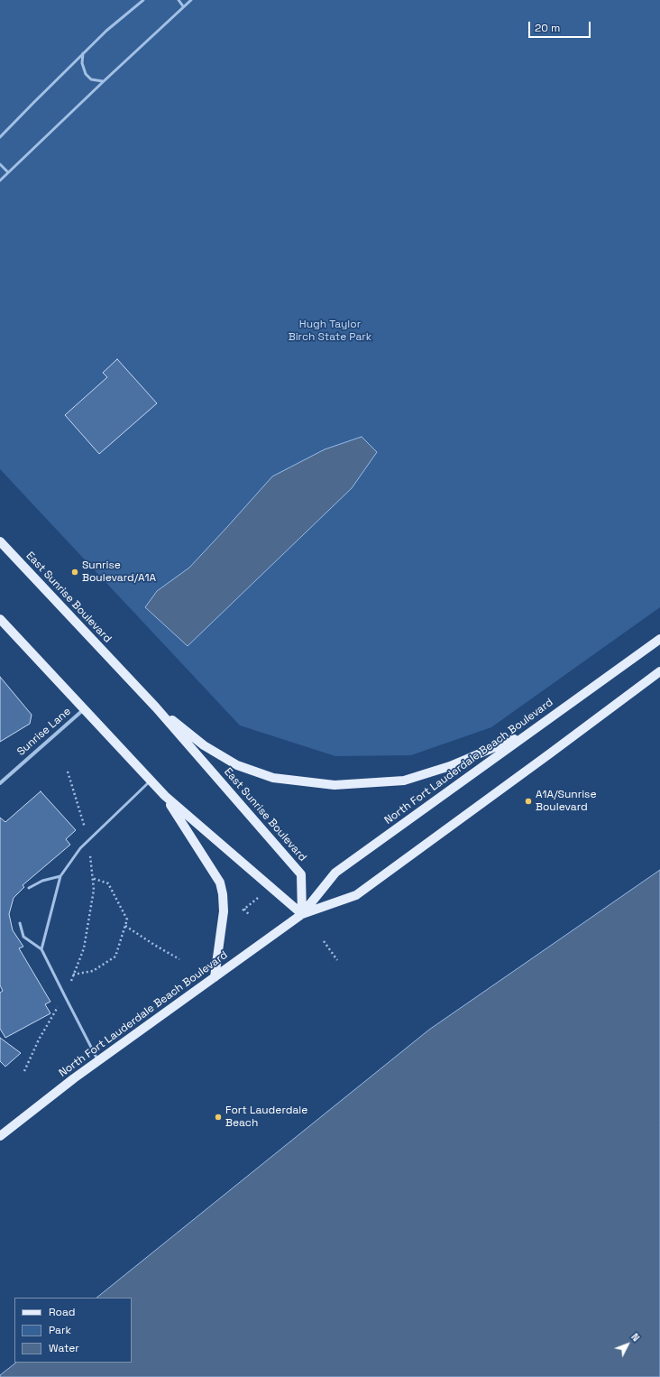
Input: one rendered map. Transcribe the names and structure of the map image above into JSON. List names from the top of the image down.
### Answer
{
  "streets": {
    "main road": ["East Sunrise Boulevard", "North Fort Lauderdale Beach Boulevard"],
    "street": ["Sunrise Lane"]
  },
  "crossings": [
    ["East Sunrise Boulevard", "North Fort Lauderdale Beach Boulevard"]
  ],
  "parks": ["Hugh Taylor Birch State Park"],
  "places": ["Sunrise Boulevard/A1A", "A1A/Sunrise Boulevard", "Fort Lauderdale Beach"],
  "legend": ["Road", "Park", "Water"],
  "scale_bar": "20 m",
  "north": "top right"
}
